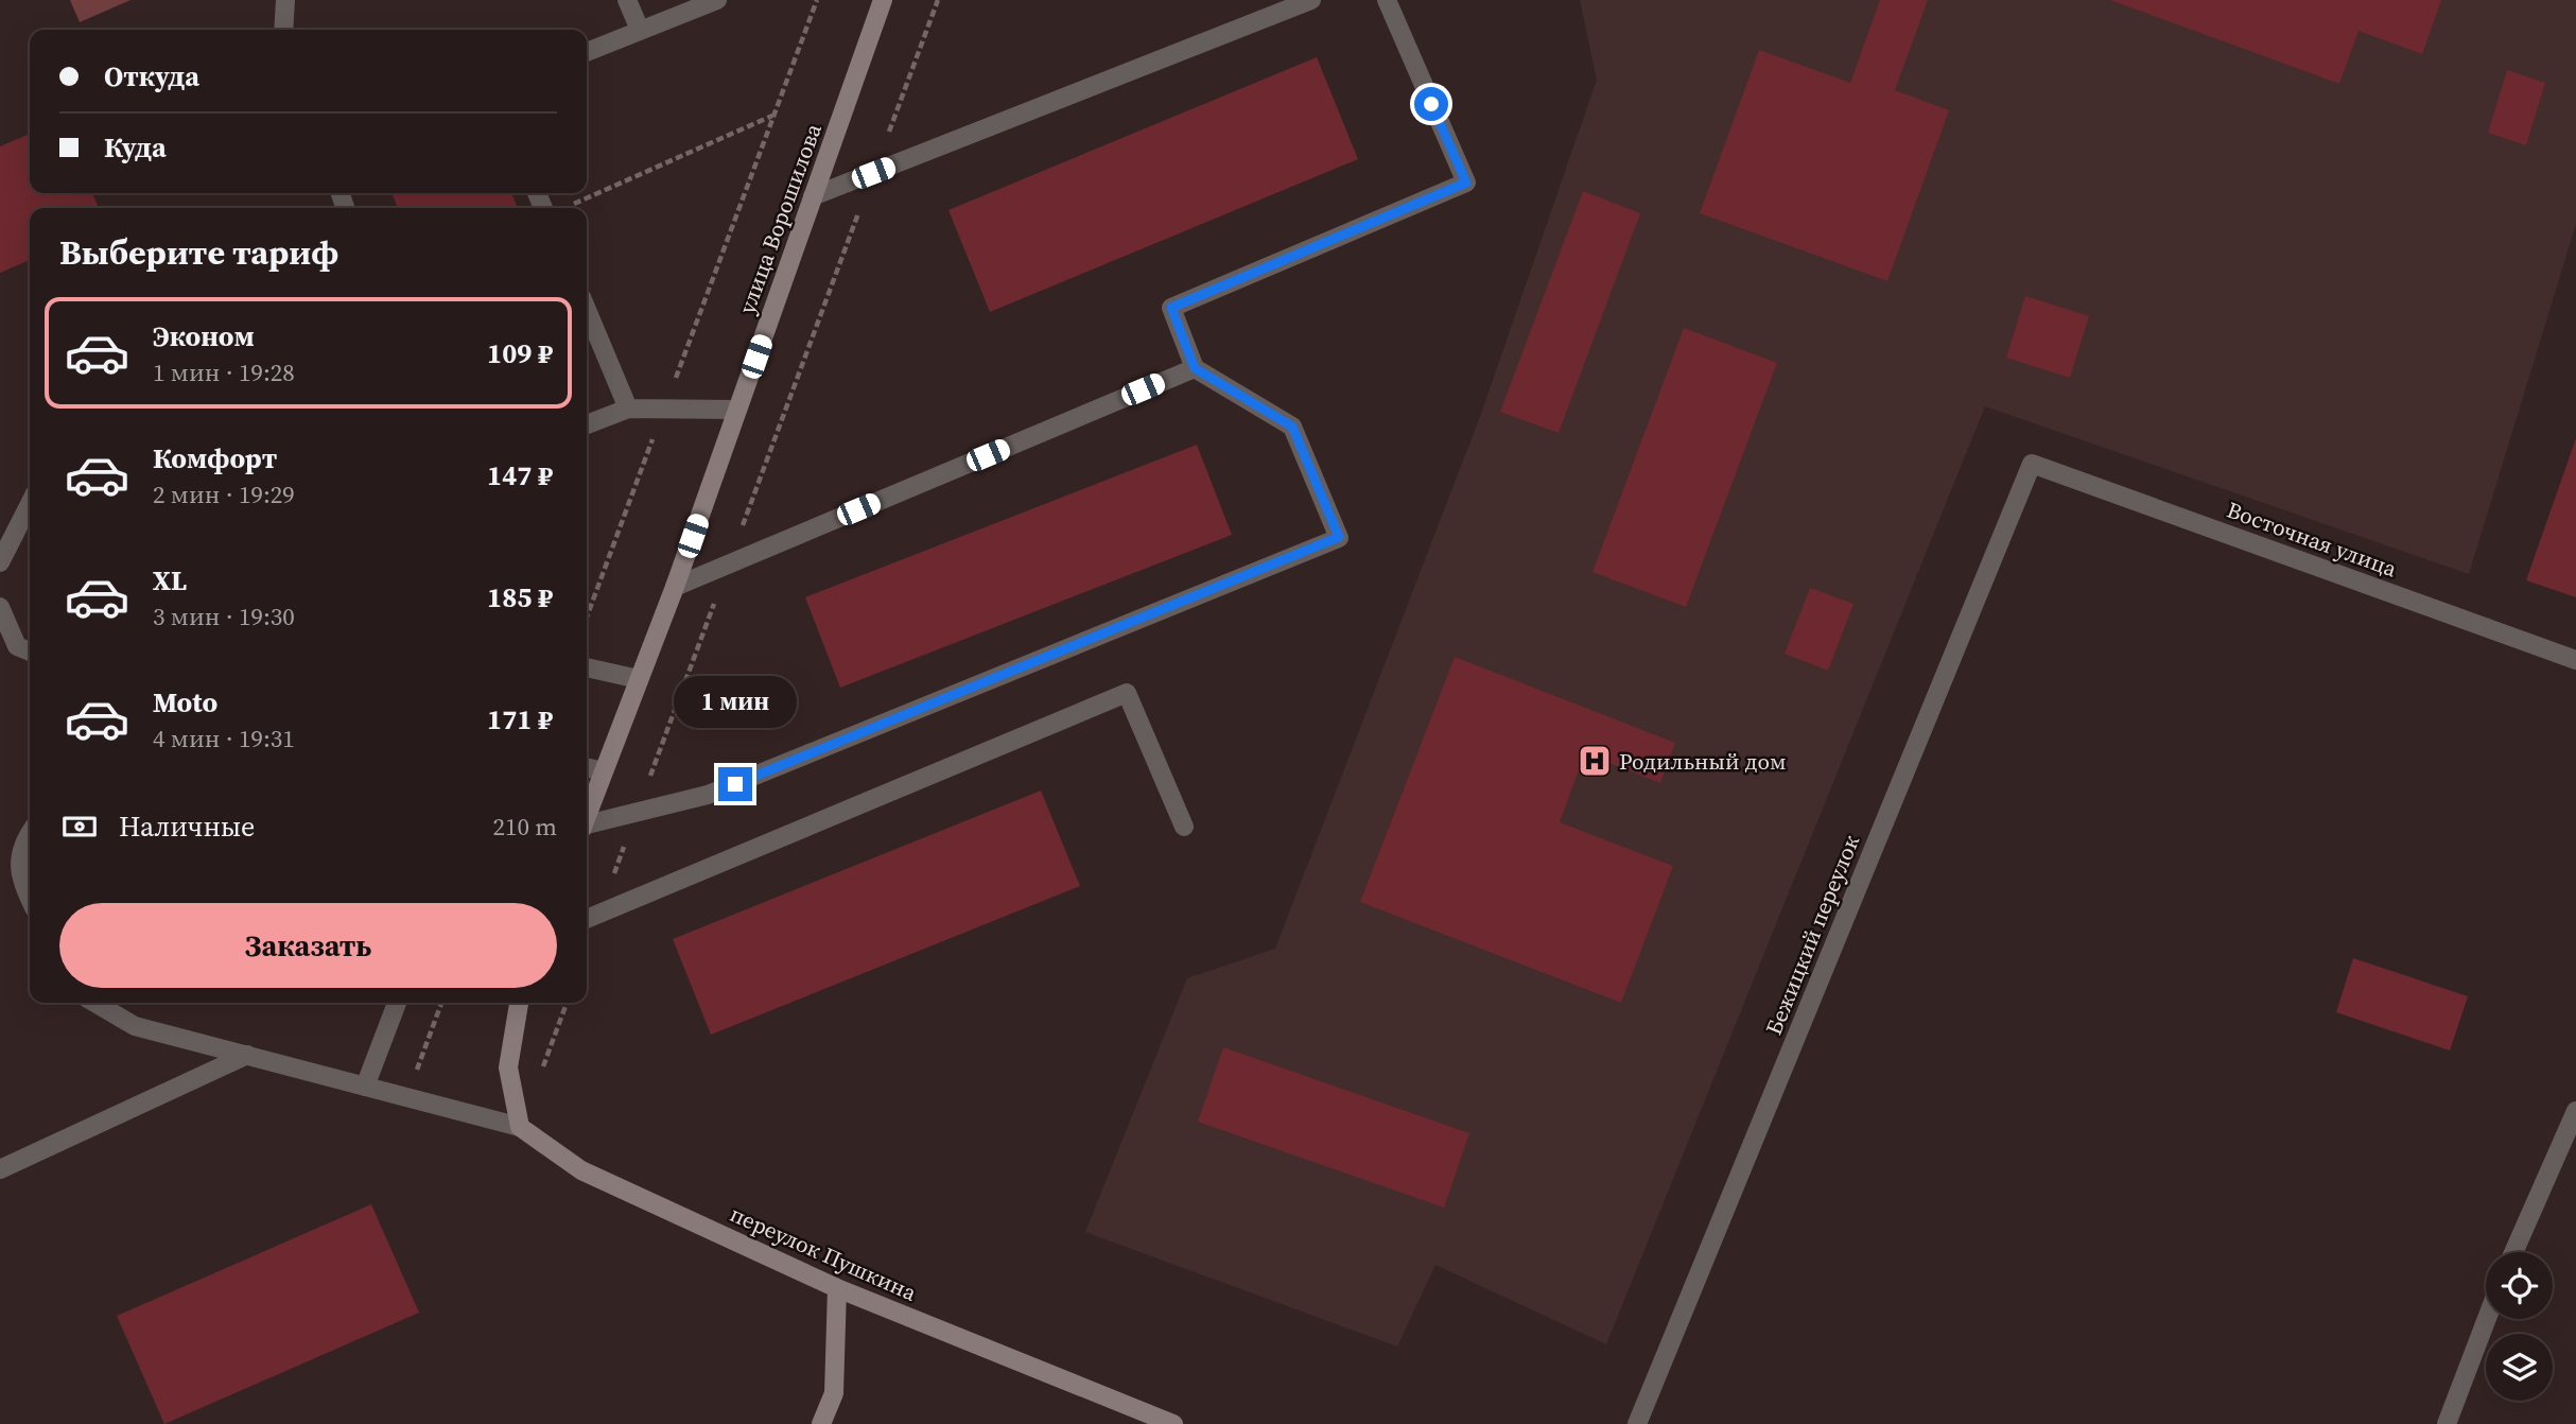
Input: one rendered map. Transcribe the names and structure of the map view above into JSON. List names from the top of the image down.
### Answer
{
  "streets": {
    "street": [
      "улица Ворошилова",
      "Восточная улица",
      "Бежицкий переулок",
      "переулок Пушкина"
    ]
  },
  "crossings": [
    ["Восточная улица", "Бежицкий переулок"]
  ],
  "places": {
    "hospital": ["Родильный дом"]
  },
  "page": {
    "banner": ["Откуда", "Куда"],
    "heading": "Выберите тариф",
    "list": [
      {
        "name": "Эконом",
        "note": "1 мин · 19:28",
        "value": "109 ₽"
      },
      {
        "name": "Комфорт",
        "note": "2 мин · 19:29",
        "value": "147 ₽"
      },
      {
        "name": "XL",
        "note": "3 мин · 19:30",
        "value": "185 ₽"
      },
      {
        "name": "Moto",
        "note": "4 мин · 19:31",
        "value": "171 ₽"
      }
    ],
    "bubble": "1 мин",
    "pay": ["Наличные", "210 m"],
    "buttons": "Заказать"
  }
}
